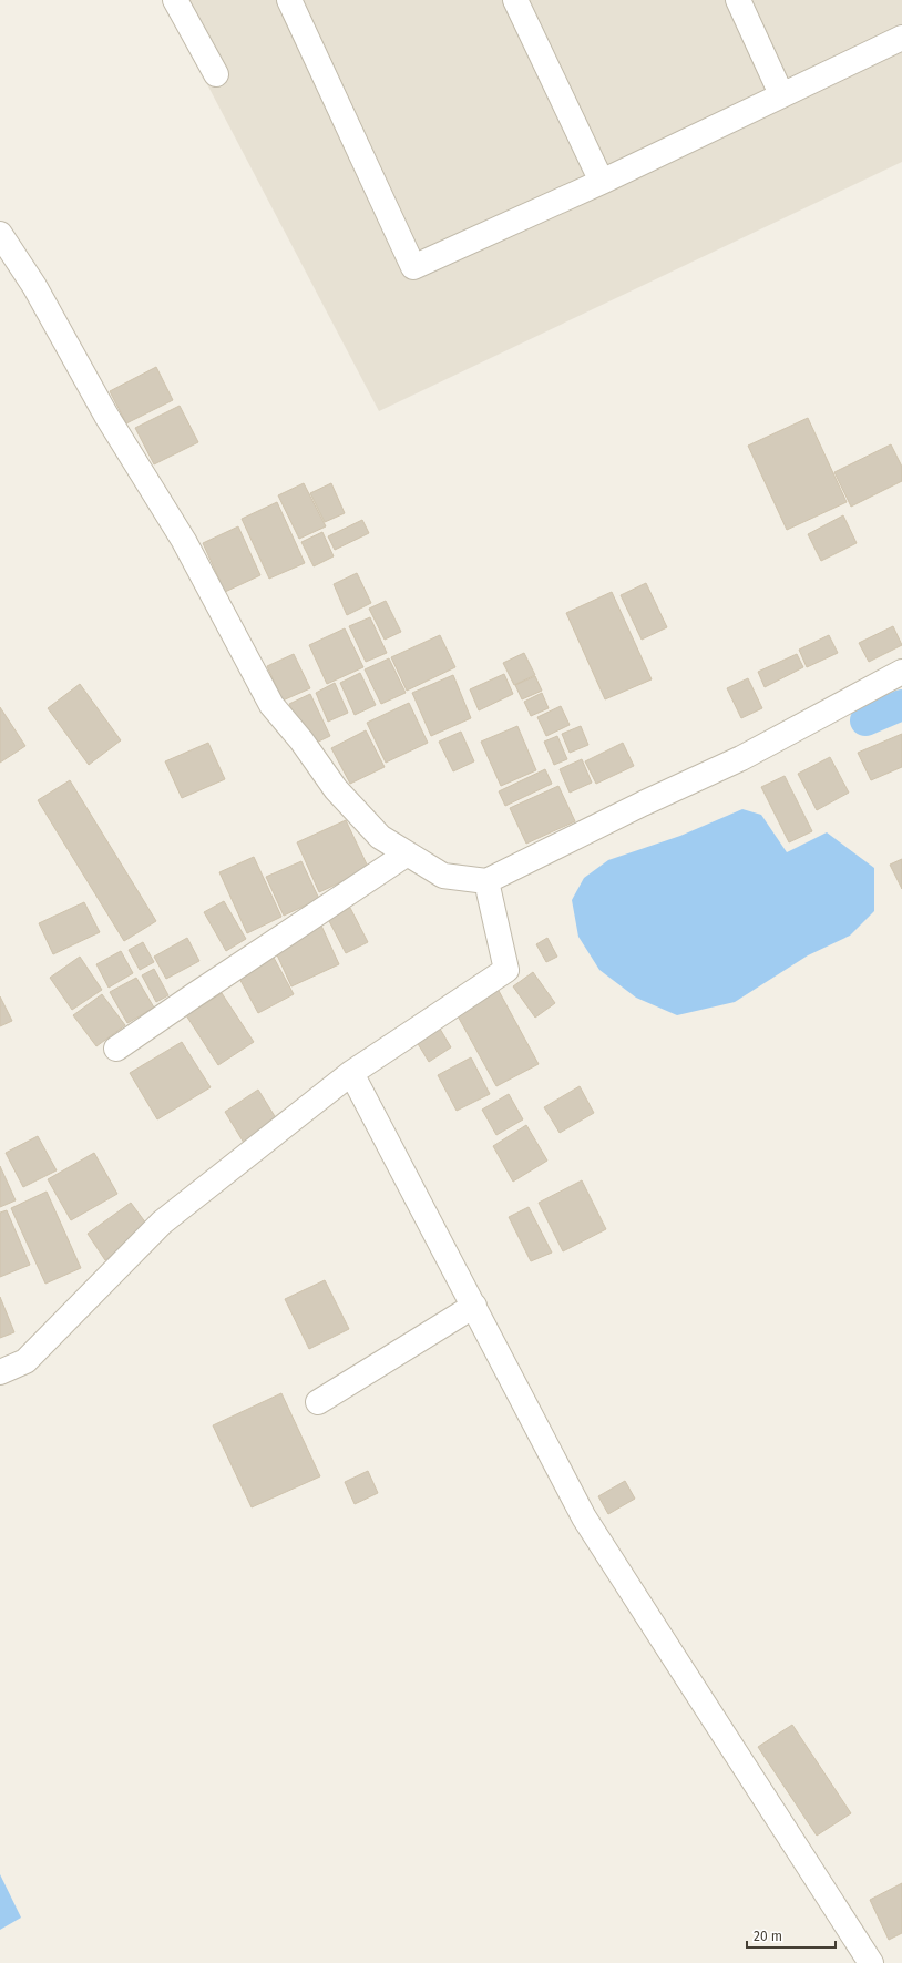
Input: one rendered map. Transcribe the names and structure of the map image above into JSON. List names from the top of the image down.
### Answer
{
  "scale_bar": "20 m"
}
